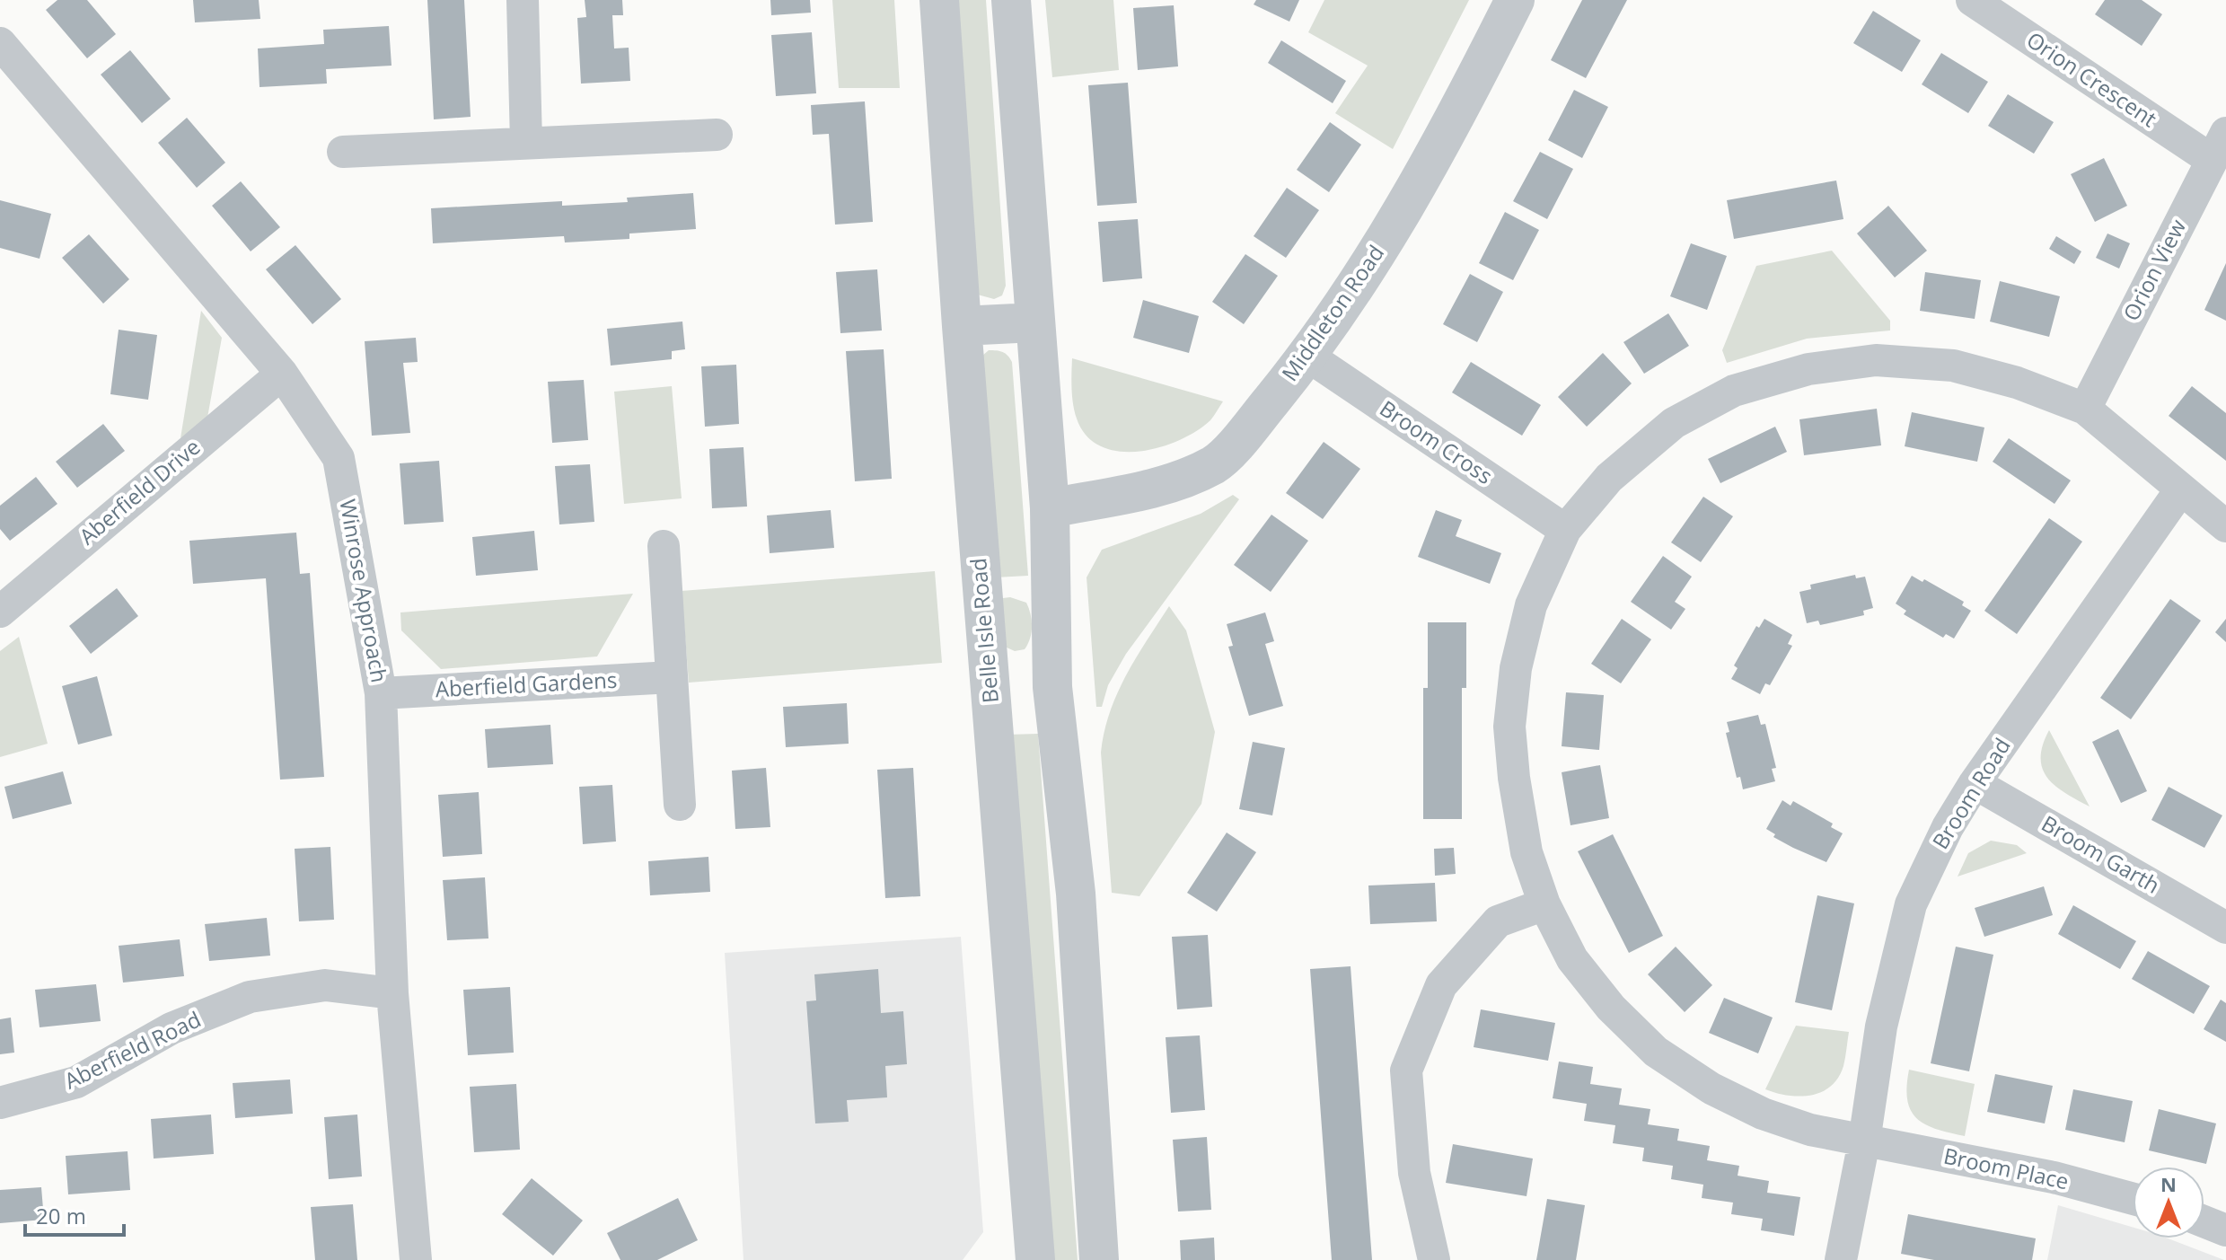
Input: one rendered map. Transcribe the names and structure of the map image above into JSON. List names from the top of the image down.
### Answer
{
  "streets": {
    "street": [
      "Orion Crescent",
      "Orion View",
      "Middleton Road",
      "Broom Cross",
      "Aberfield Drive",
      "Winrose Approach",
      "Belle Isle Road",
      "Aberfield Gardens",
      "Broom Road",
      "Broom Garth",
      "Aberfield Road",
      "Broom Place"
    ]
  },
  "crossings": [
    ["Orion Crescent", "Orion View"],
    ["Orion View", "Broom Place"],
    ["Middleton Road", "Broom Cross"],
    ["Broom Cross", "Broom Place"],
    ["Aberfield Drive", "Winrose Approach"],
    ["Winrose Approach", "Aberfield Gardens"],
    ["Winrose Approach", "Aberfield Road"],
    ["Broom Road", "Broom Garth"],
    ["Broom Road", "Broom Place"]
  ],
  "scale_bar": "20 m",
  "north": "top"
}
